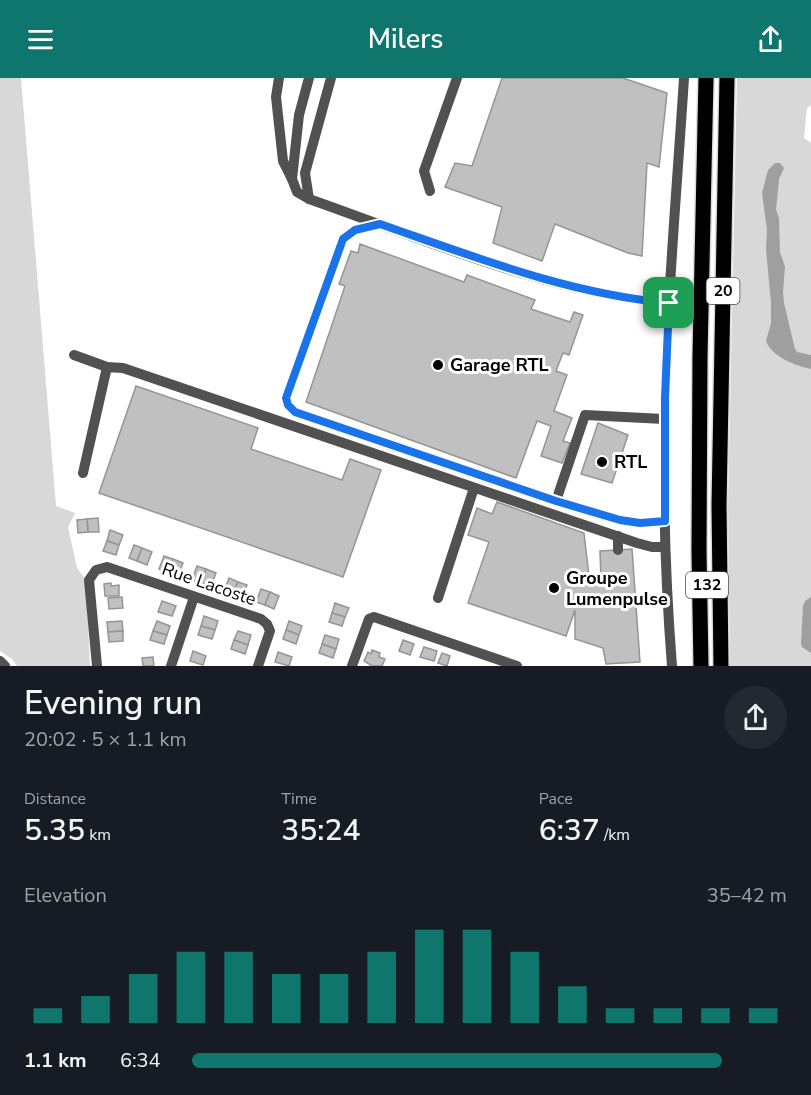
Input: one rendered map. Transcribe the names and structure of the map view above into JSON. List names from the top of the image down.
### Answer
{
  "streets": {
    "highway": ["20", "132"],
    "street": ["Rue Lacoste"]
  },
  "places": ["Garage RTL", "RTL", "Groupe Lumenpulse"],
  "page": {
    "header": "Milers",
    "heading": ["Evening run", "20:02 · 5 × 1.1 km"],
    "stats": [
      ["Distance", "5.35 km"],
      ["Time", "35:24"],
      ["Pace", "6:37 /km"]
    ],
    "chart": ["Elevation", "35–42 m"],
    "list": [
      {
        "name": "1.1 km",
        "note": "6:34"
      }
    ]
  }
}
